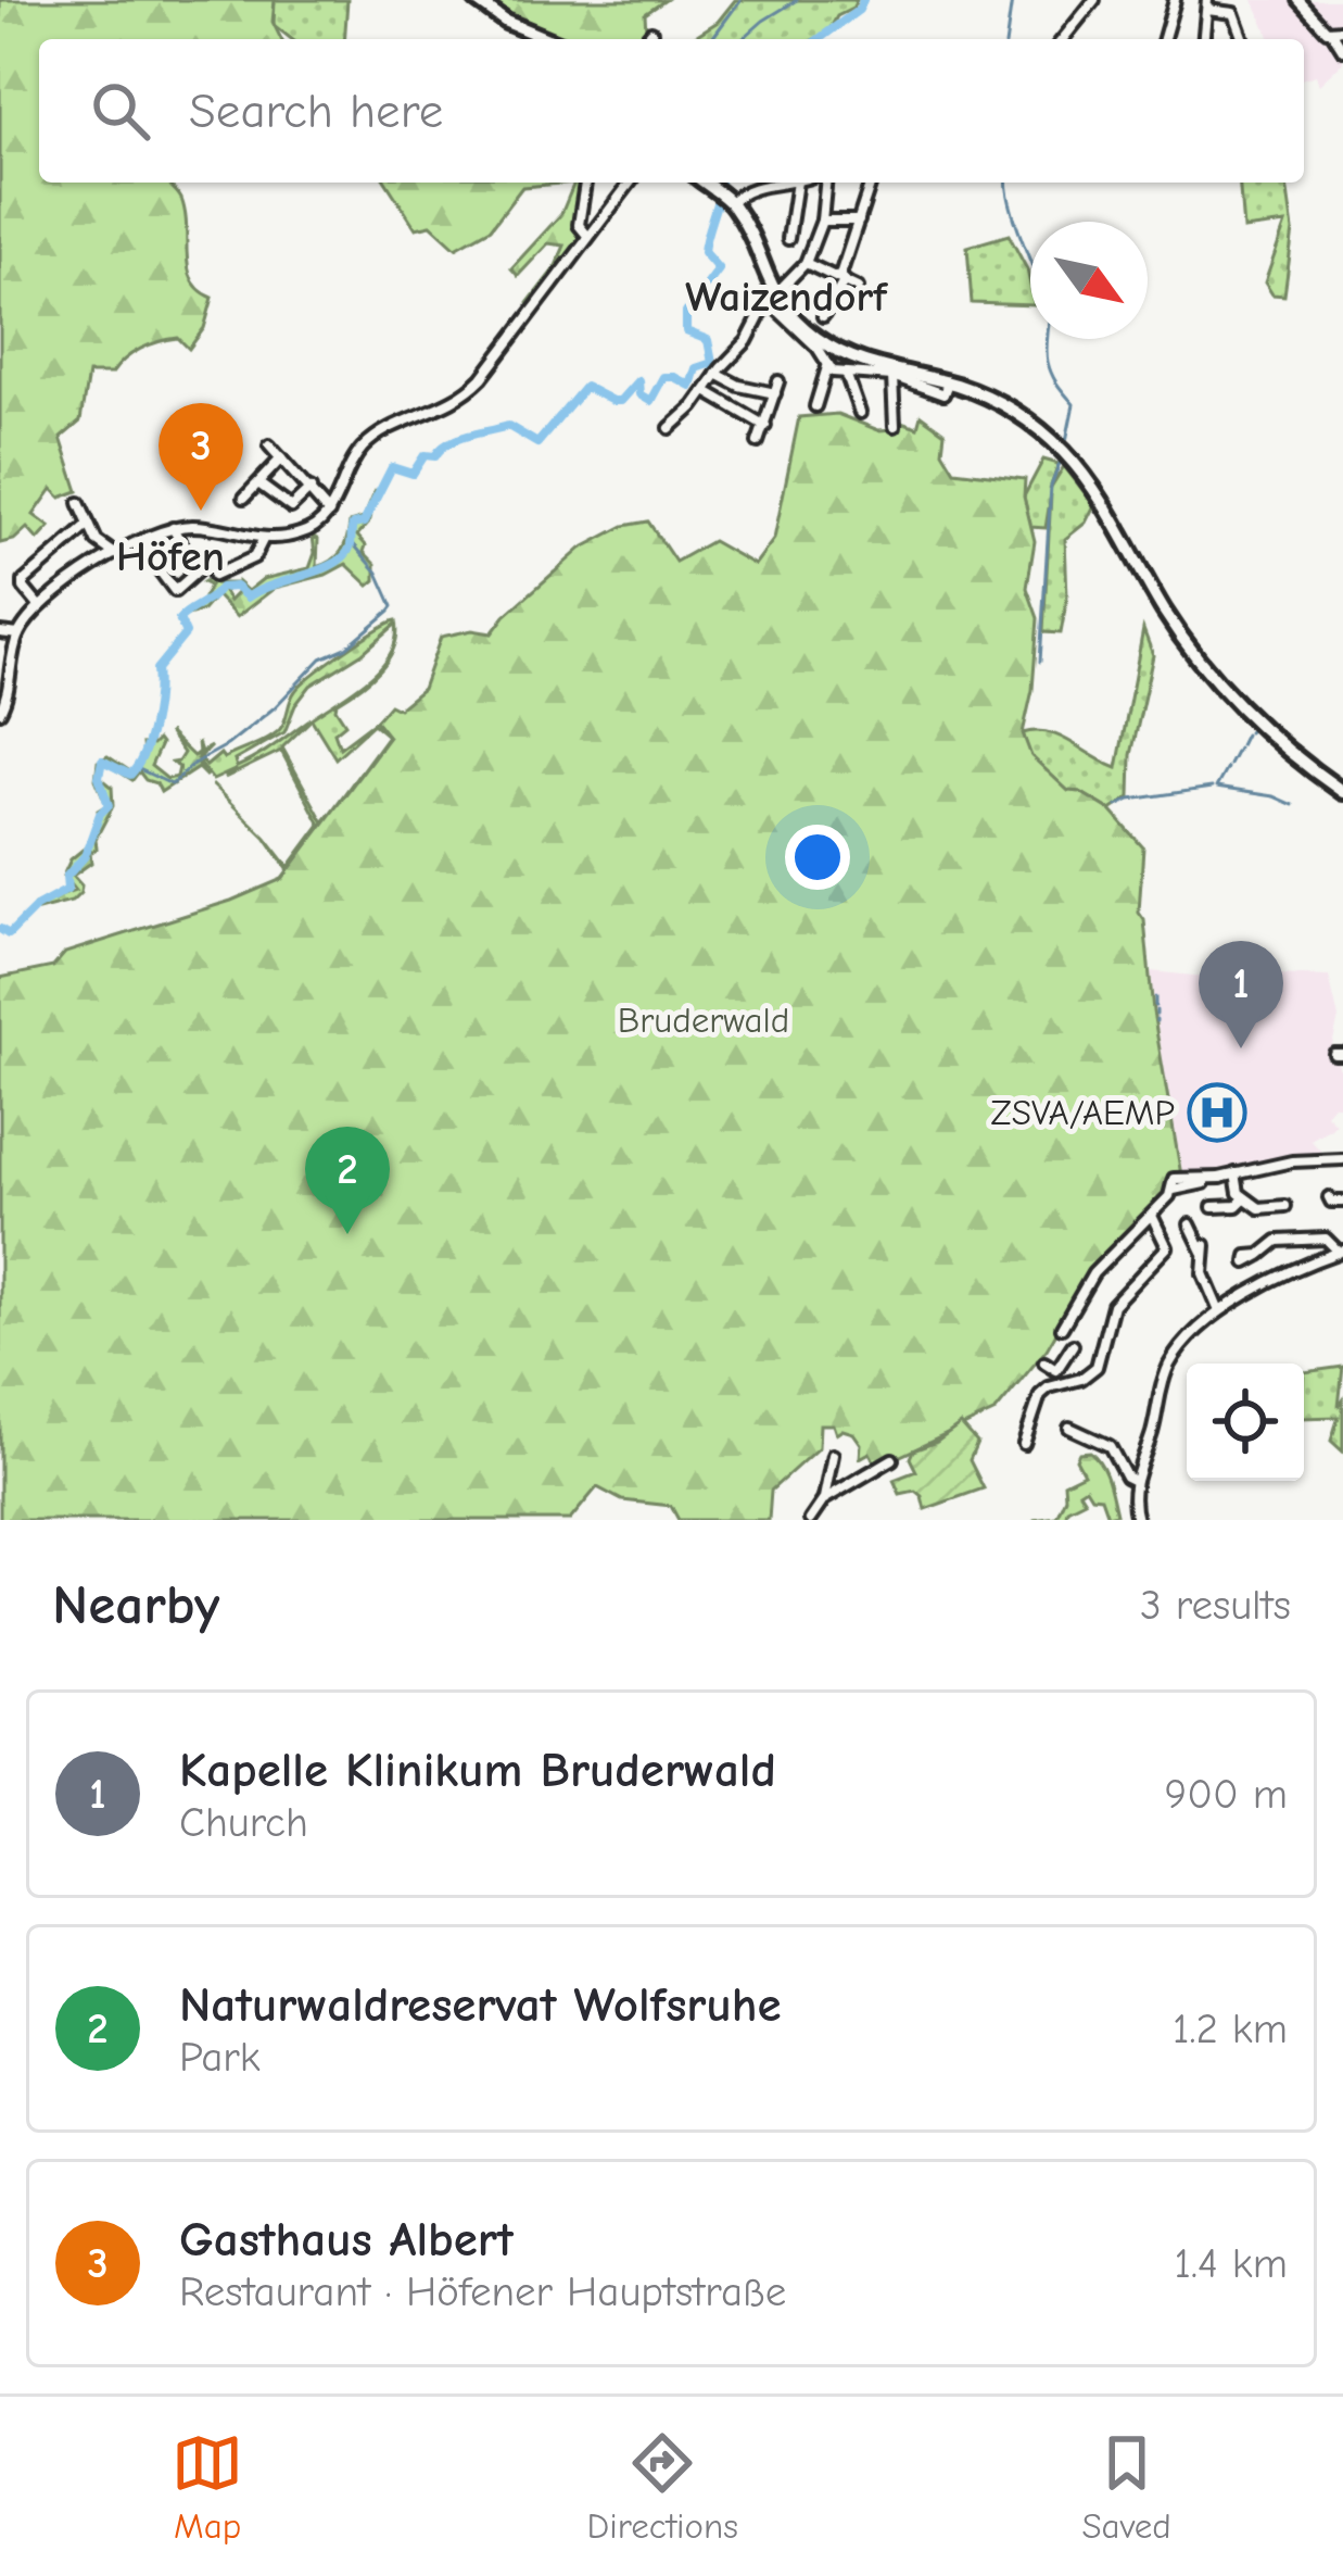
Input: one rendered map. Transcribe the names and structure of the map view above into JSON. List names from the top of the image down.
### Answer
{
  "districts": ["Waizendorf", "Höfen"],
  "parks": ["Bruderwald"],
  "places": {
    "hospital": ["ZSVA/AEMP"]
  },
  "north": "bottom right",
  "page": {
    "search": "Search here",
    "pins": ["3", "1", "2"],
    "heading": ["Nearby", "3 results"],
    "list": [
      {
        "mark": "1",
        "name": "Kapelle Klinikum Bruderwald",
        "note": "Church",
        "value": "900 m"
      },
      {
        "mark": "2",
        "name": "Naturwaldreservat Wolfsruhe",
        "note": "Park",
        "value": "1.2 km"
      },
      {
        "mark": "3",
        "name": "Gasthaus Albert",
        "note": "Restaurant · Höfener Hauptstraße",
        "value": "1.4 km"
      }
    ],
    "nav": ["Map", "Directions", "Saved"]
  }
}
